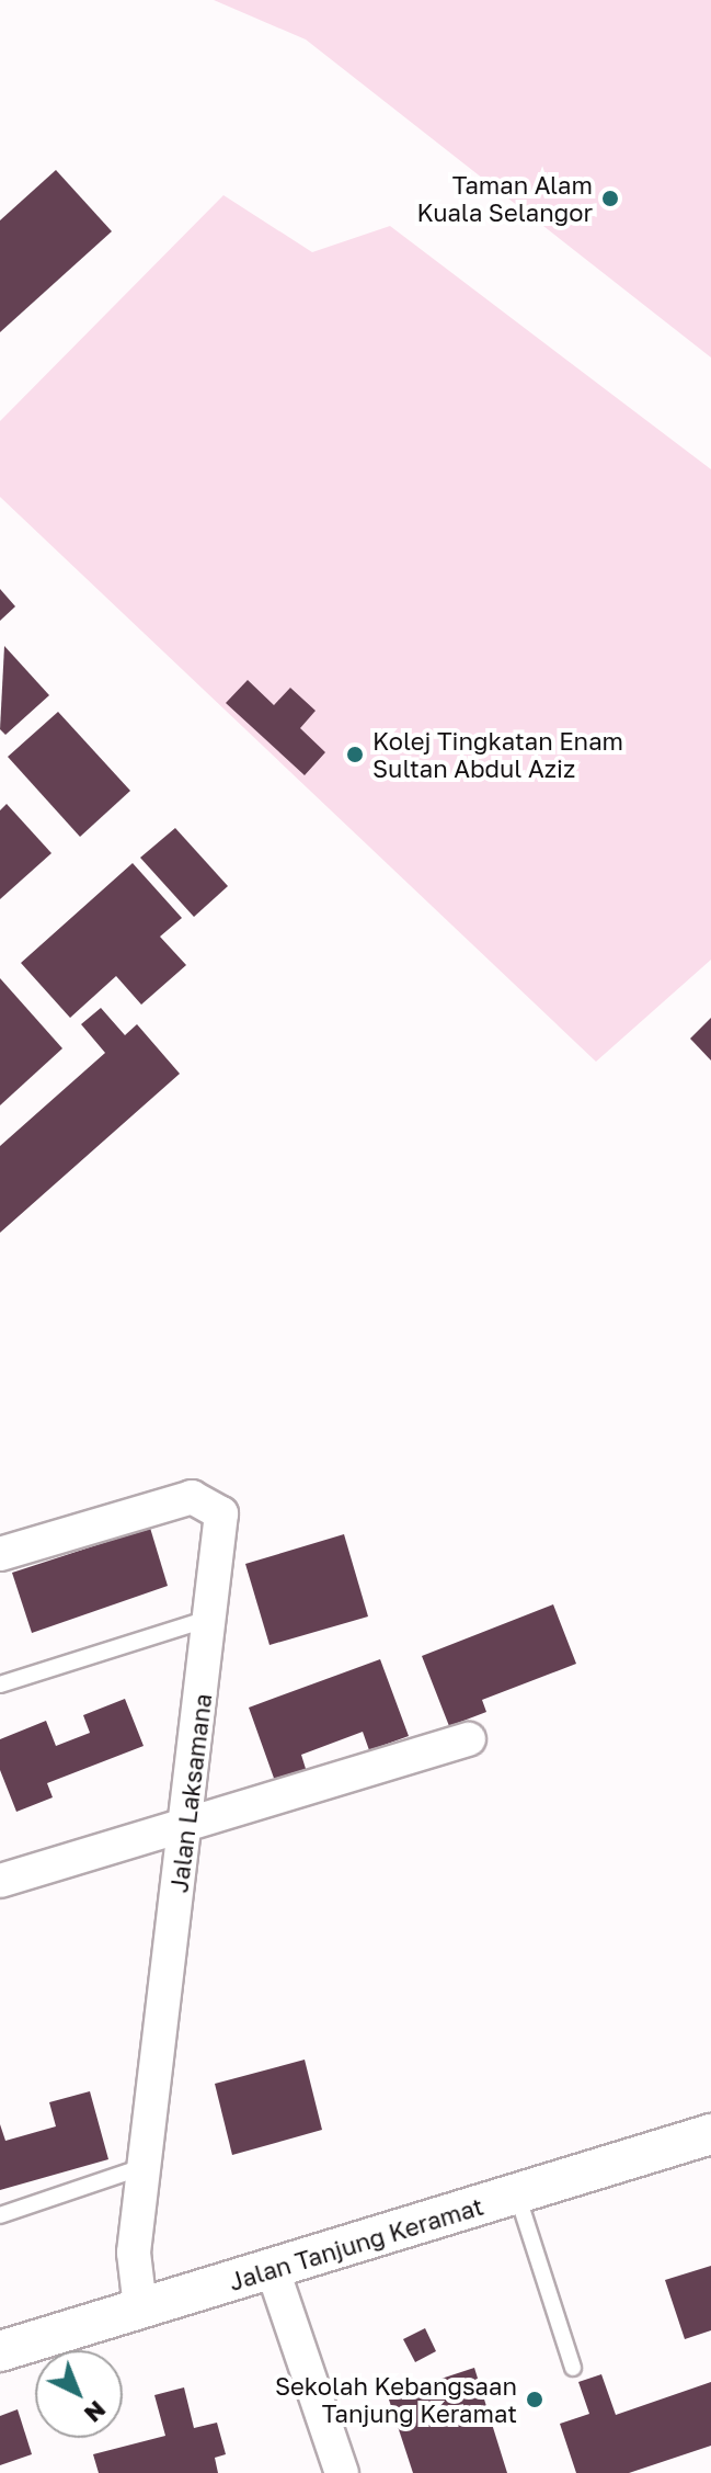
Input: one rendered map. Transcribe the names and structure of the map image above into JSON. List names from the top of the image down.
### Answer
{
  "streets": {
    "street": ["Jalan Laksamana", "Jalan Tanjung Keramat"]
  },
  "crossings": [
    ["Jalan Laksamana", "Jalan Tanjung Keramat"]
  ],
  "places": ["Taman Alam Kuala Selangor", "Kolej Tingkatan Enam Sultan Abdul Aziz", "Sekolah Kebangsaan Tanjung Keramat"],
  "north": "bottom right"
}
